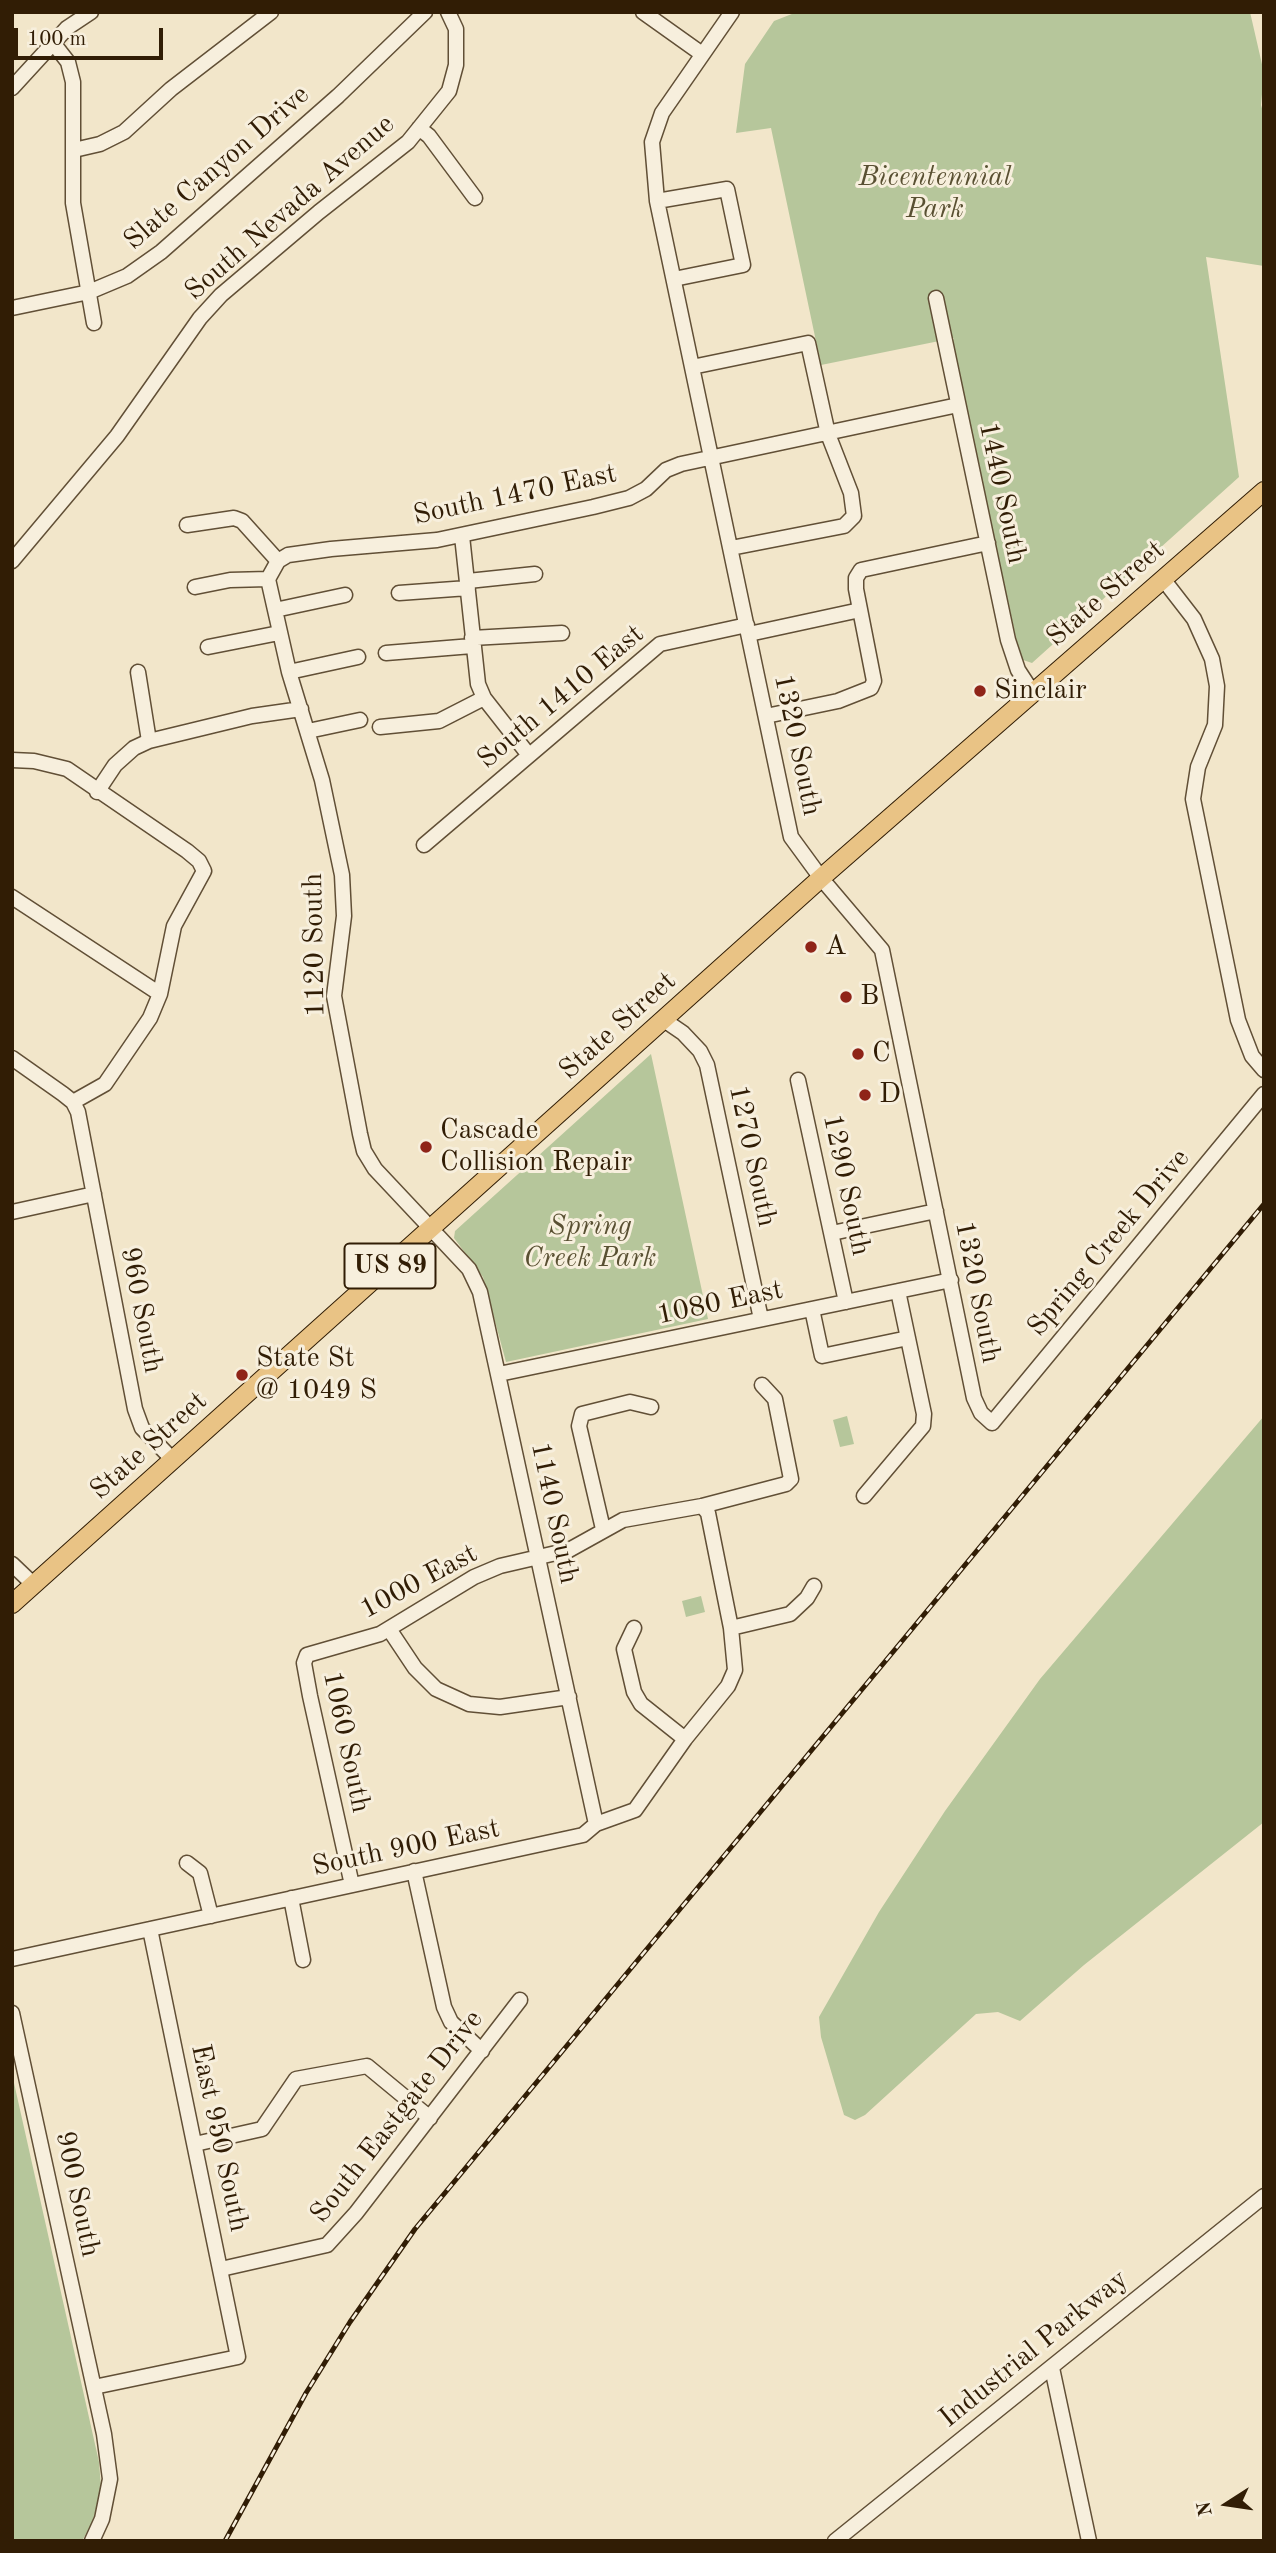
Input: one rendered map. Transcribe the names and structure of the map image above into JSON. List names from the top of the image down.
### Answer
{
  "streets": {
    "main road": ["State Street", "US 89"],
    "street": [
      "Slate Canyon Drive",
      "South Nevada Avenue",
      "1440 South",
      "South 1470 East",
      "South 1410 East",
      "1320 South",
      "1120 South",
      "1270 South",
      "1290 South",
      "Spring Creek Drive",
      "1080 East",
      "960 South",
      "1140 South",
      "1000 East",
      "1060 South",
      "South 900 East",
      "South Eastgate Drive",
      "East 950 South",
      "900 South",
      "Industrial Parkway"
    ]
  },
  "crossings": [
    ["1440 South", "South 1470 East"],
    ["1440 South", "State Street"],
    ["South 1470 East", "1320 South"],
    ["State Street", "1320 South"],
    ["State Street", "1120 South"],
    ["State Street", "1270 South"],
    ["State Street", "960 South"],
    ["State Street", "1140 South"],
    ["South 1410 East", "1320 South"],
    ["1320 South", "Spring Creek Drive"],
    ["1320 South", "1080 East"],
    ["1120 South", "1140 South"],
    ["1270 South", "1080 East"],
    ["1290 South", "1080 East"],
    ["1080 East", "1140 South"],
    ["1140 South", "1000 East"],
    ["1140 South", "South 900 East"],
    ["1000 East", "1060 South"],
    ["1060 South", "South 900 East"],
    ["South 900 East", "East 950 South"],
    ["South Eastgate Drive", "East 950 South"],
    ["East 950 South", "900 South"]
  ],
  "parks": ["Bicentennial Park", "Spring Creek Park"],
  "places": [
    "Sinclair",
    "A",
    "B",
    "C",
    "D",
    "Cascade Collision Repair",
    "State St @ 1049 S"
  ],
  "scale_bar": "100 m",
  "north": "left"
}
